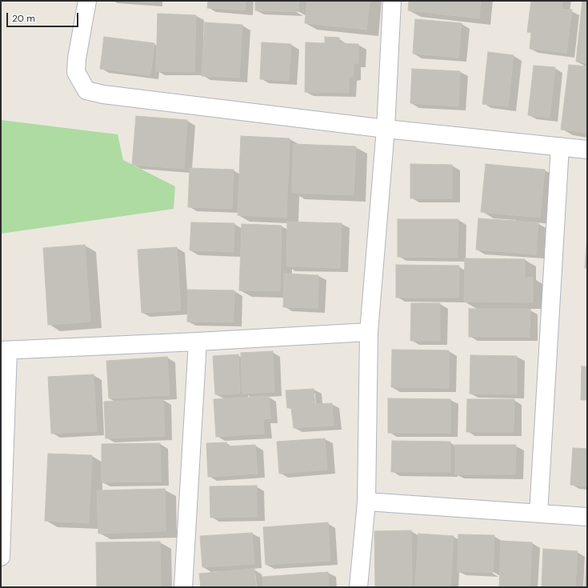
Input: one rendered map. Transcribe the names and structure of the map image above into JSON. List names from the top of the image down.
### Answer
{
  "scale_bar": "20 m"
}
